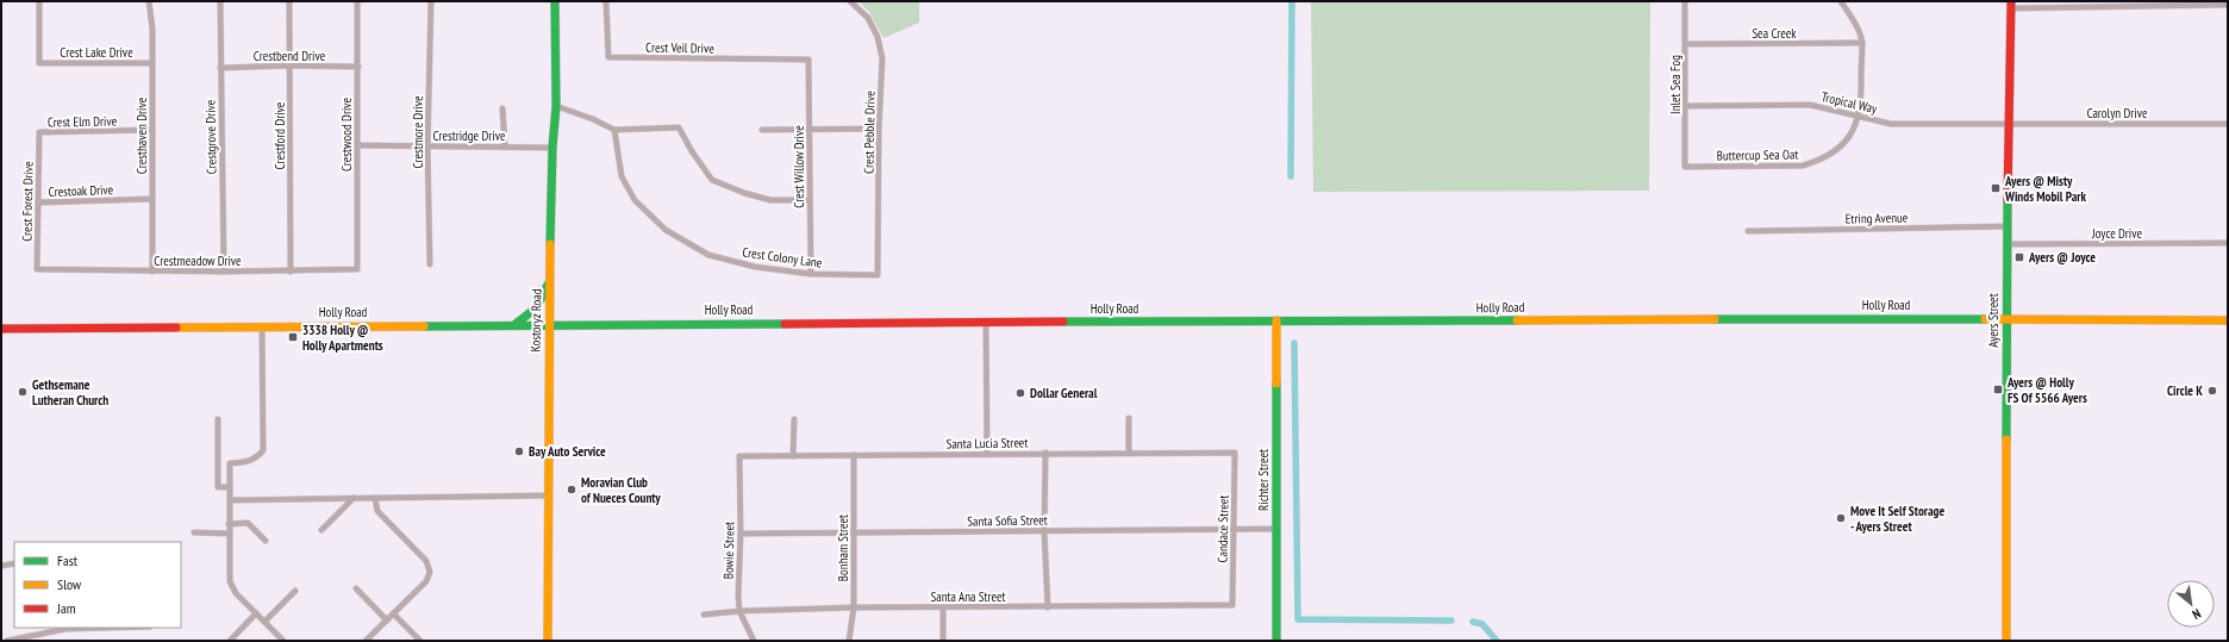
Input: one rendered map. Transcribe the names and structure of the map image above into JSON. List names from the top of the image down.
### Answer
{
  "streets": {
    "main road": [
      "Holly Road",
      "Kostoryz Road",
      "Ayers Street",
      "Richter Street"
    ],
    "street": [
      "Sea Creek",
      "Crest Veil Drive",
      "Crest Lake Drive",
      "Crestbend Drive",
      "Inlet Sea Fog",
      "Tropical Way",
      "Carolyn Drive",
      "Crest Elm Drive",
      "Crestmore Drive",
      "Crest Pebble Drive",
      "Crestwood Drive",
      "Cresthaven Drive",
      "Crestford Drive",
      "Crestridge Drive",
      "Crestgrove Drive",
      "Buttercup Sea Oat",
      "Crest Willow Drive",
      "Crestoak Drive",
      "Crest Forest Drive",
      "Etring Avenue",
      "Joyce Drive",
      "Crest Colony Lane",
      "Crestmeadow Drive",
      "Santa Lucia Street",
      "Santa Sofia Street",
      "Candace Street",
      "Bonham Street",
      "Bowie Street",
      "Santa Ana Street"
    ]
  },
  "crossings": [
    ["Sea Creek", "Inlet Sea Fog"],
    ["Sea Creek", "Buttercup Sea Oat"],
    ["Crest Veil Drive", "Crest Willow Drive"],
    ["Crest Lake Drive", "Cresthaven Drive"],
    ["Crestbend Drive", "Crestwood Drive"],
    ["Crestbend Drive", "Crestford Drive"],
    ["Crestbend Drive", "Crestgrove Drive"],
    ["Inlet Sea Fog", "Tropical Way"],
    ["Inlet Sea Fog", "Buttercup Sea Oat"],
    ["Tropical Way", "Carolyn Drive"],
    ["Tropical Way", "Buttercup Sea Oat"],
    ["Tropical Way", "Ayers Street"],
    ["Carolyn Drive", "Ayers Street"],
    ["Crest Elm Drive", "Cresthaven Drive"],
    ["Crest Elm Drive", "Crest Forest Drive"],
    ["Crestmore Drive", "Crestridge Drive"],
    ["Crest Pebble Drive", "Crest Colony Lane"],
    ["Crestwood Drive", "Crestridge Drive"],
    ["Crestwood Drive", "Crestmeadow Drive"],
    ["Cresthaven Drive", "Crestoak Drive"],
    ["Cresthaven Drive", "Crestmeadow Drive"],
    ["Crestford Drive", "Crestmeadow Drive"],
    ["Crestridge Drive", "Kostoryz Road"],
    ["Crestgrove Drive", "Crestmeadow Drive"],
    ["Crest Willow Drive", "Crest Colony Lane"],
    ["Crestoak Drive", "Crest Forest Drive"],
    ["Crest Forest Drive", "Crestmeadow Drive"],
    ["Etring Avenue", "Ayers Street"],
    ["Joyce Drive", "Ayers Street"],
    ["Holly Road", "Kostoryz Road"],
    ["Holly Road", "Ayers Street"],
    ["Holly Road", "Richter Street"],
    ["Santa Lucia Street", "Candace Street"],
    ["Santa Lucia Street", "Bonham Street"],
    ["Santa Lucia Street", "Bowie Street"],
    ["Richter Street", "Santa Sofia Street"],
    ["Santa Sofia Street", "Candace Street"],
    ["Santa Sofia Street", "Bonham Street"],
    ["Santa Sofia Street", "Bowie Street"],
    ["Candace Street", "Santa Ana Street"],
    ["Bonham Street", "Santa Ana Street"],
    ["Bowie Street", "Santa Ana Street"]
  ],
  "places": {
    "transit": [
      "Ayers @ Misty Winds Mobil Park",
      "Ayers @ Joyce",
      "3338 Holly @ Holly Apartments",
      "Ayers @ Holly FS Of 5566 Ayers"
    ],
    "other": [
      "Circle K",
      "Gethsemane Lutheran Church",
      "Dollar General",
      "Bay Auto Service",
      "Moravian Club of Nueces County",
      "Move It Self Storage - Ayers Street"
    ]
  },
  "legend": ["Fast", "Slow", "Jam"],
  "north": "bottom right"
}
